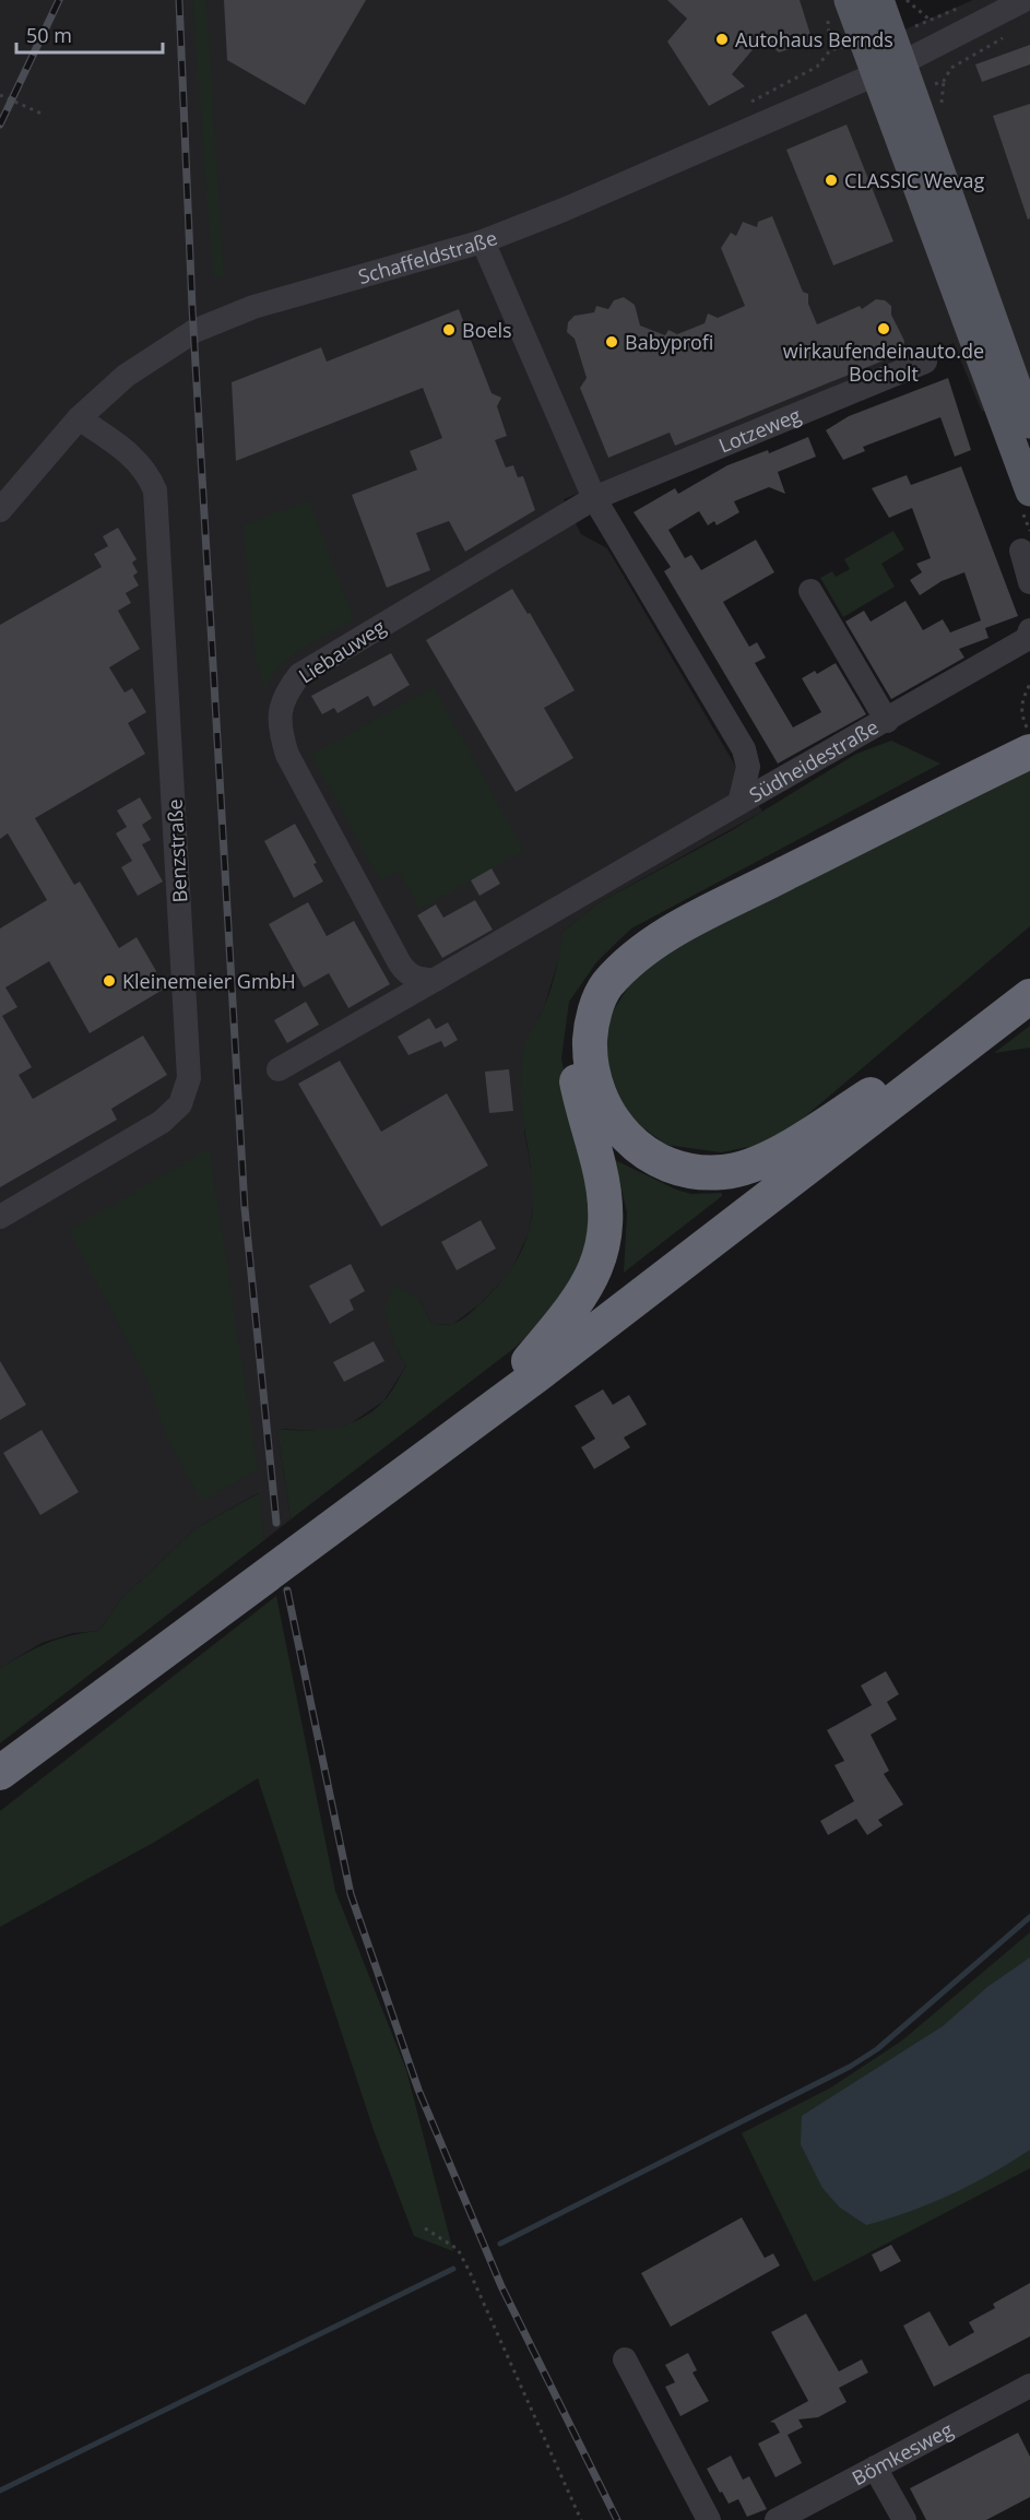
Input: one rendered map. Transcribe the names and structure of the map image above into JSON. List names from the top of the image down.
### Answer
{
  "streets": {
    "street": [
      "Schaffeldstraße",
      "Lotzeweg",
      "Liebauweg",
      "Südheidestraße",
      "Benzstraße",
      "Bömkesweg"
    ]
  },
  "crossings": [
    ["Schaffeldstraße", "Benzstraße"],
    ["Lotzeweg", "Liebauweg"]
  ],
  "places": [
    "Autohaus Bernds",
    "CLASSIC Wevag",
    "wirkaufendeinauto.de Bocholt",
    "Boels",
    "Babyprofi",
    "Kleinemeier GmbH"
  ],
  "scale_bar": "50 m"
}
